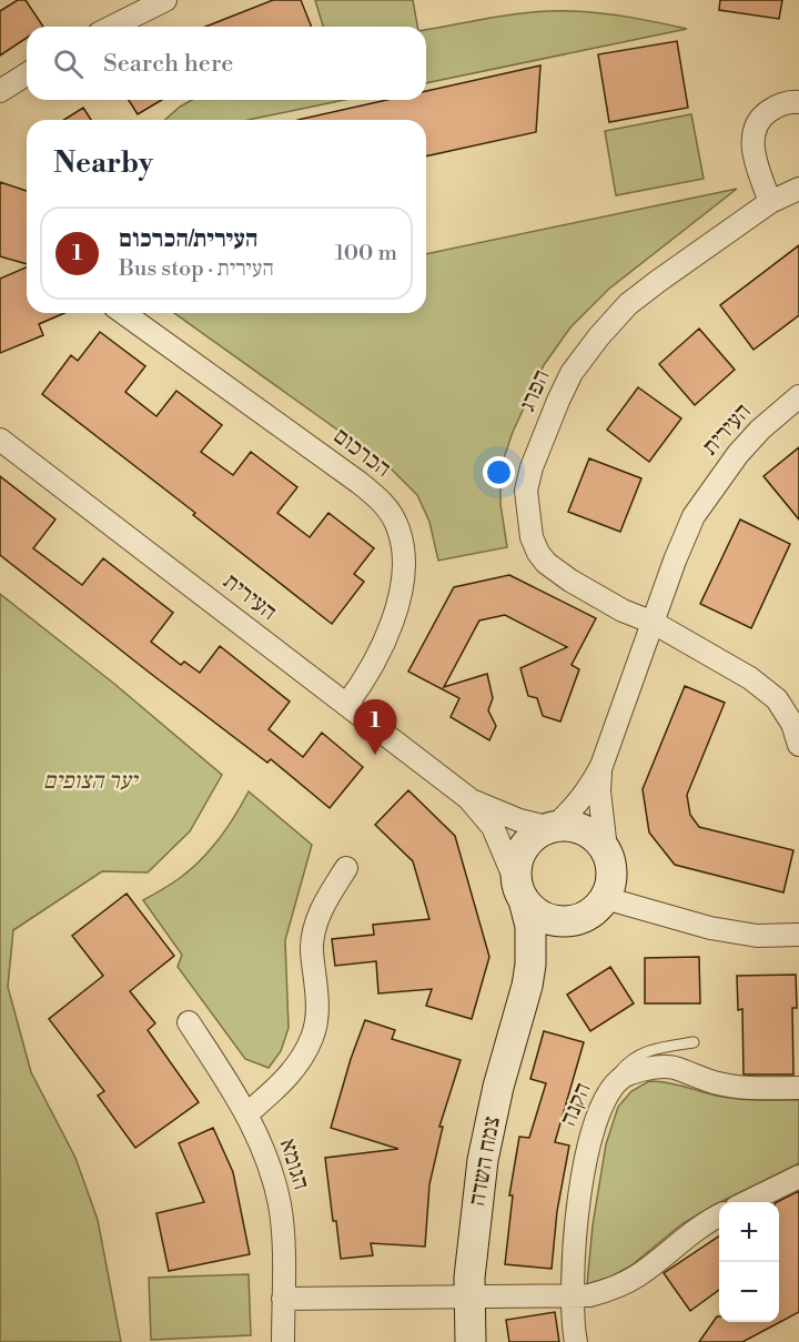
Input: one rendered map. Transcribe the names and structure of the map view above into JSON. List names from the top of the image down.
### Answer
{
  "streets": {
    "street": [
      "הפרג",
      "העירית",
      "הכרכום",
      "הקנה",
      "צמח השדה",
      "הגומא"
    ]
  },
  "crossings": [
    ["הפרג", "העירית"],
    ["העירית", "הכרכום"],
    ["העירית", "צמח השדה"]
  ],
  "parks": ["יער הצופים"],
  "page": {
    "search": "Search here",
    "heading": "Nearby",
    "list": [
      {
        "mark": "1",
        "name": "העירית/הכרכום",
        "note": "Bus stop · העירית",
        "value": "100 m"
      }
    ],
    "pins": "1",
    "map_buttons": ["+", "−"]
  }
}
